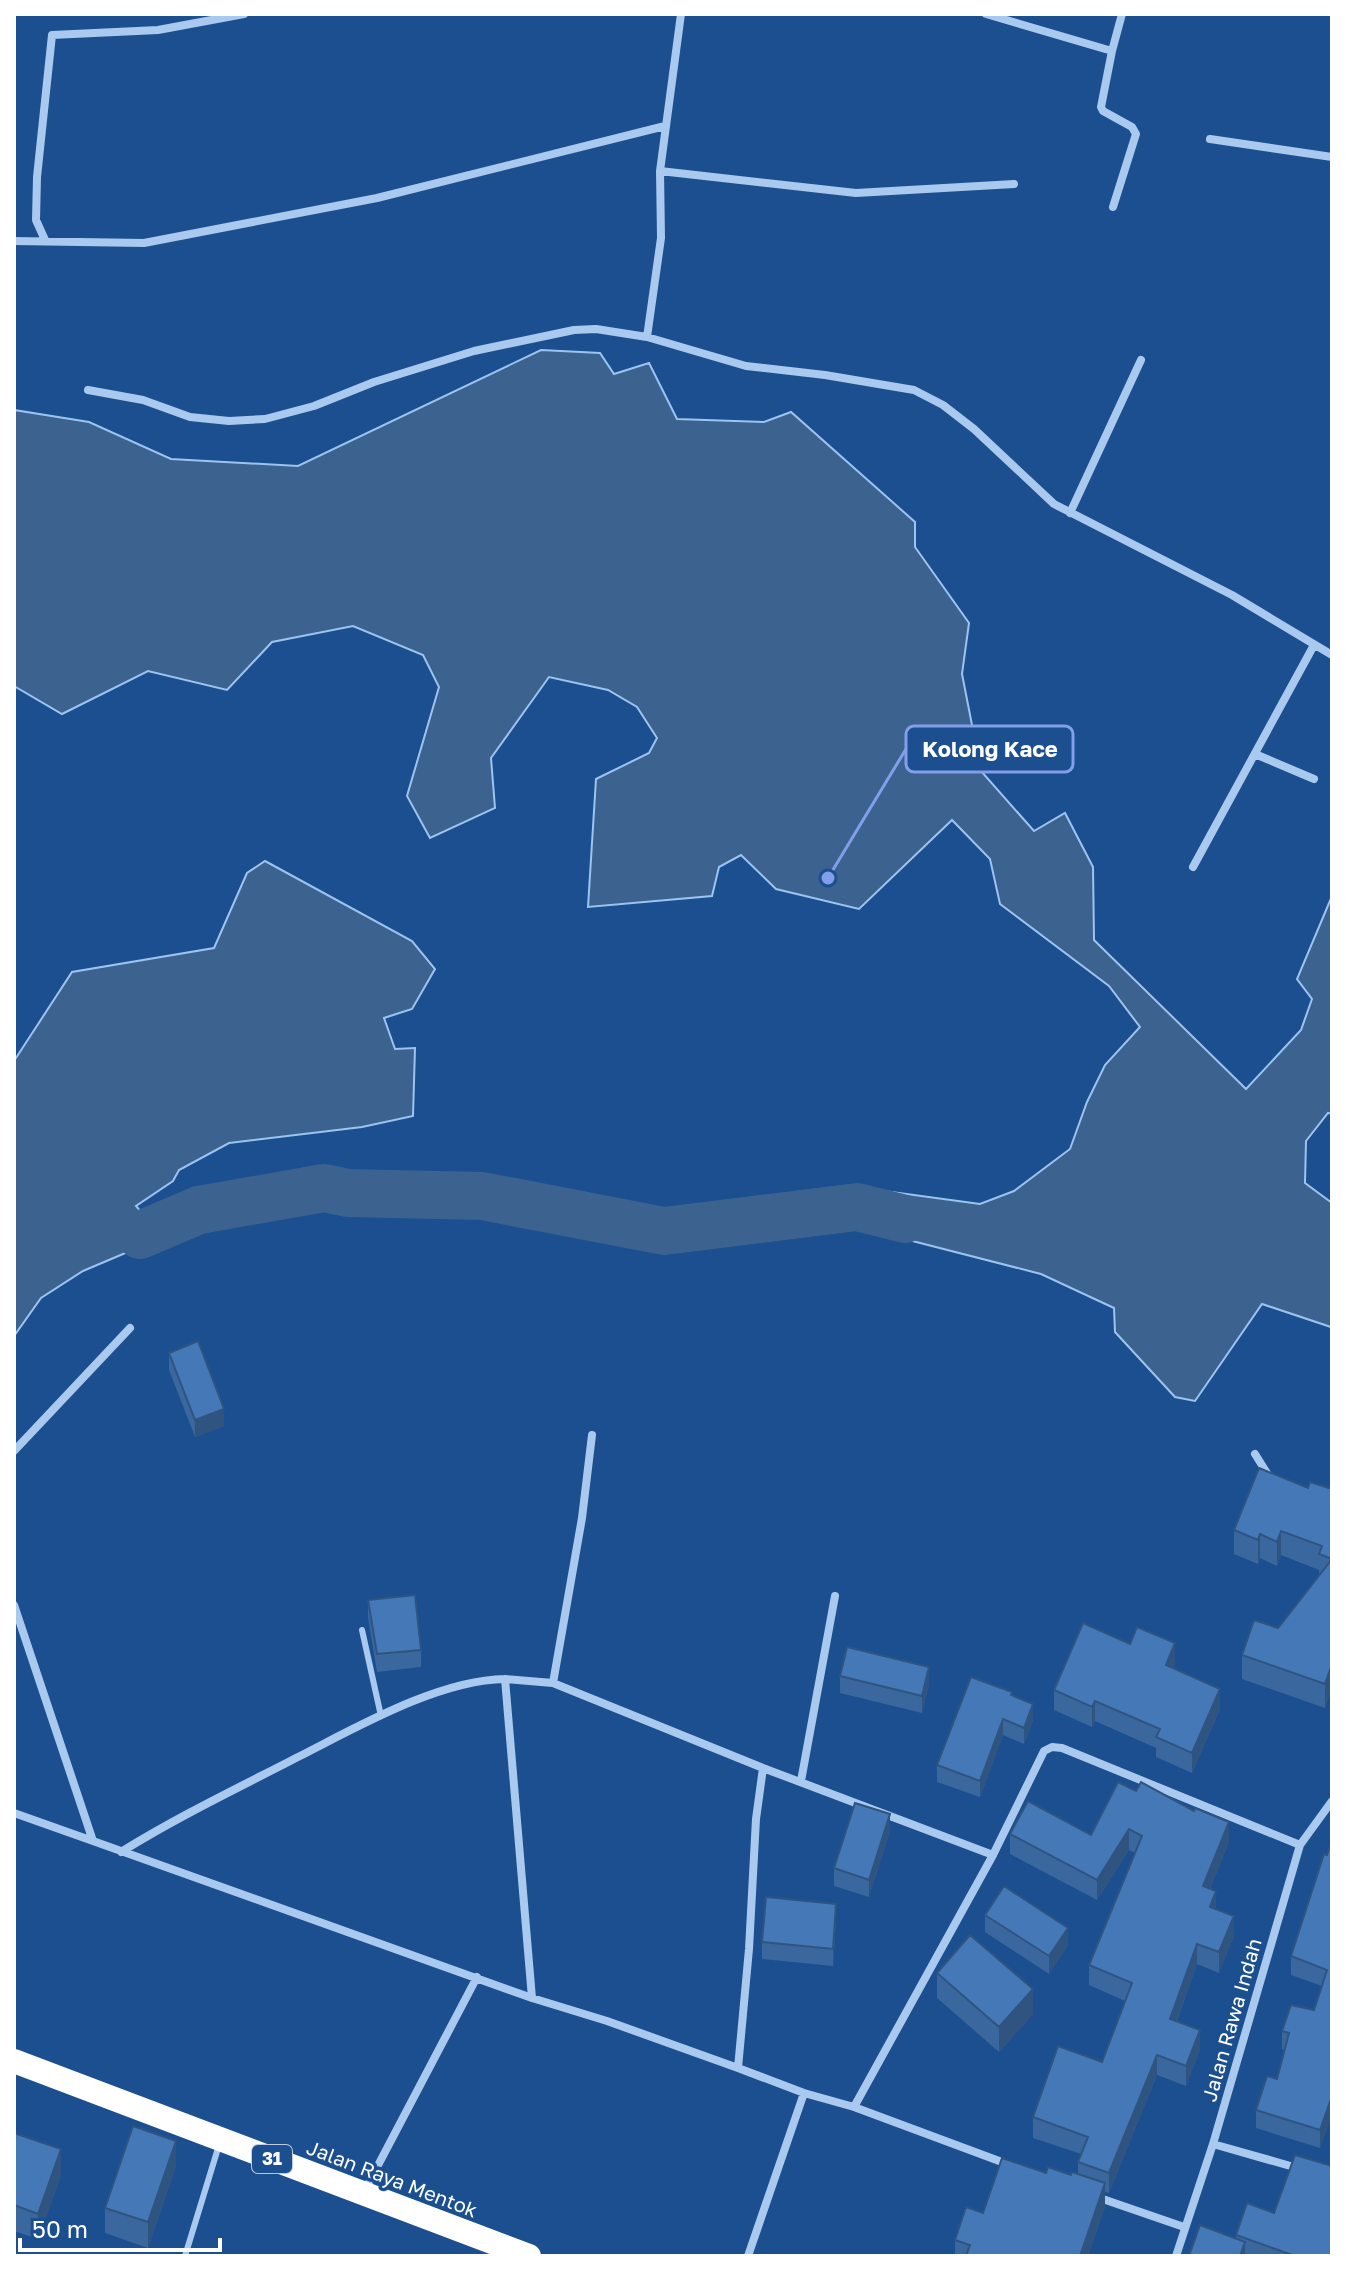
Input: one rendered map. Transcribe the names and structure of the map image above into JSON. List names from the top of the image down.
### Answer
{
  "streets": {
    "highway": ["31", "Jalan Raya Mentok"],
    "street": ["Jalan Rawa Indah"]
  },
  "places": ["Kolong Kace"],
  "scale_bar": "50 m"
}
